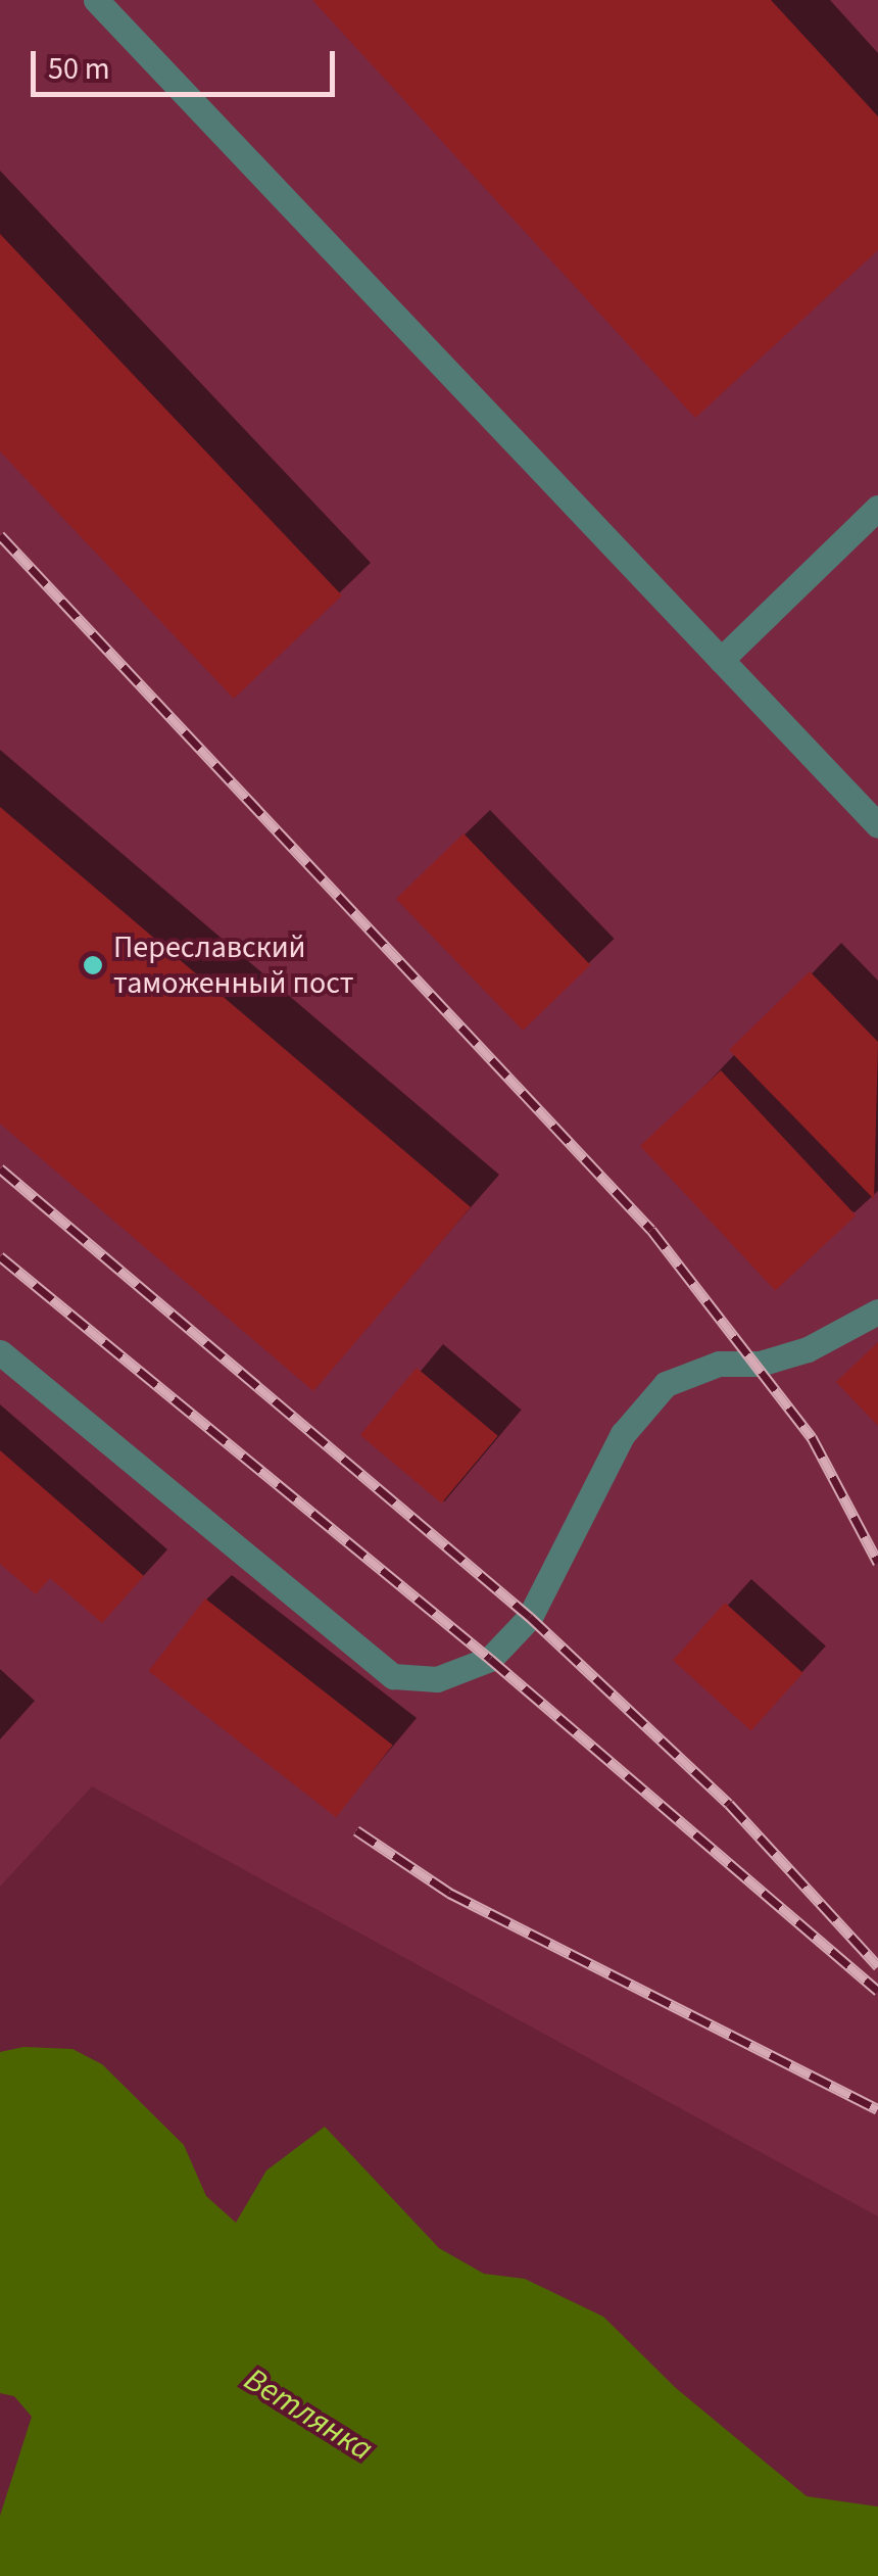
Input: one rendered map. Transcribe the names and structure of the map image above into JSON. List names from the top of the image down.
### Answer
{
  "water": ["Ветлянка"],
  "places": ["Переславский таможенный пост"],
  "scale_bar": "50 m"
}
